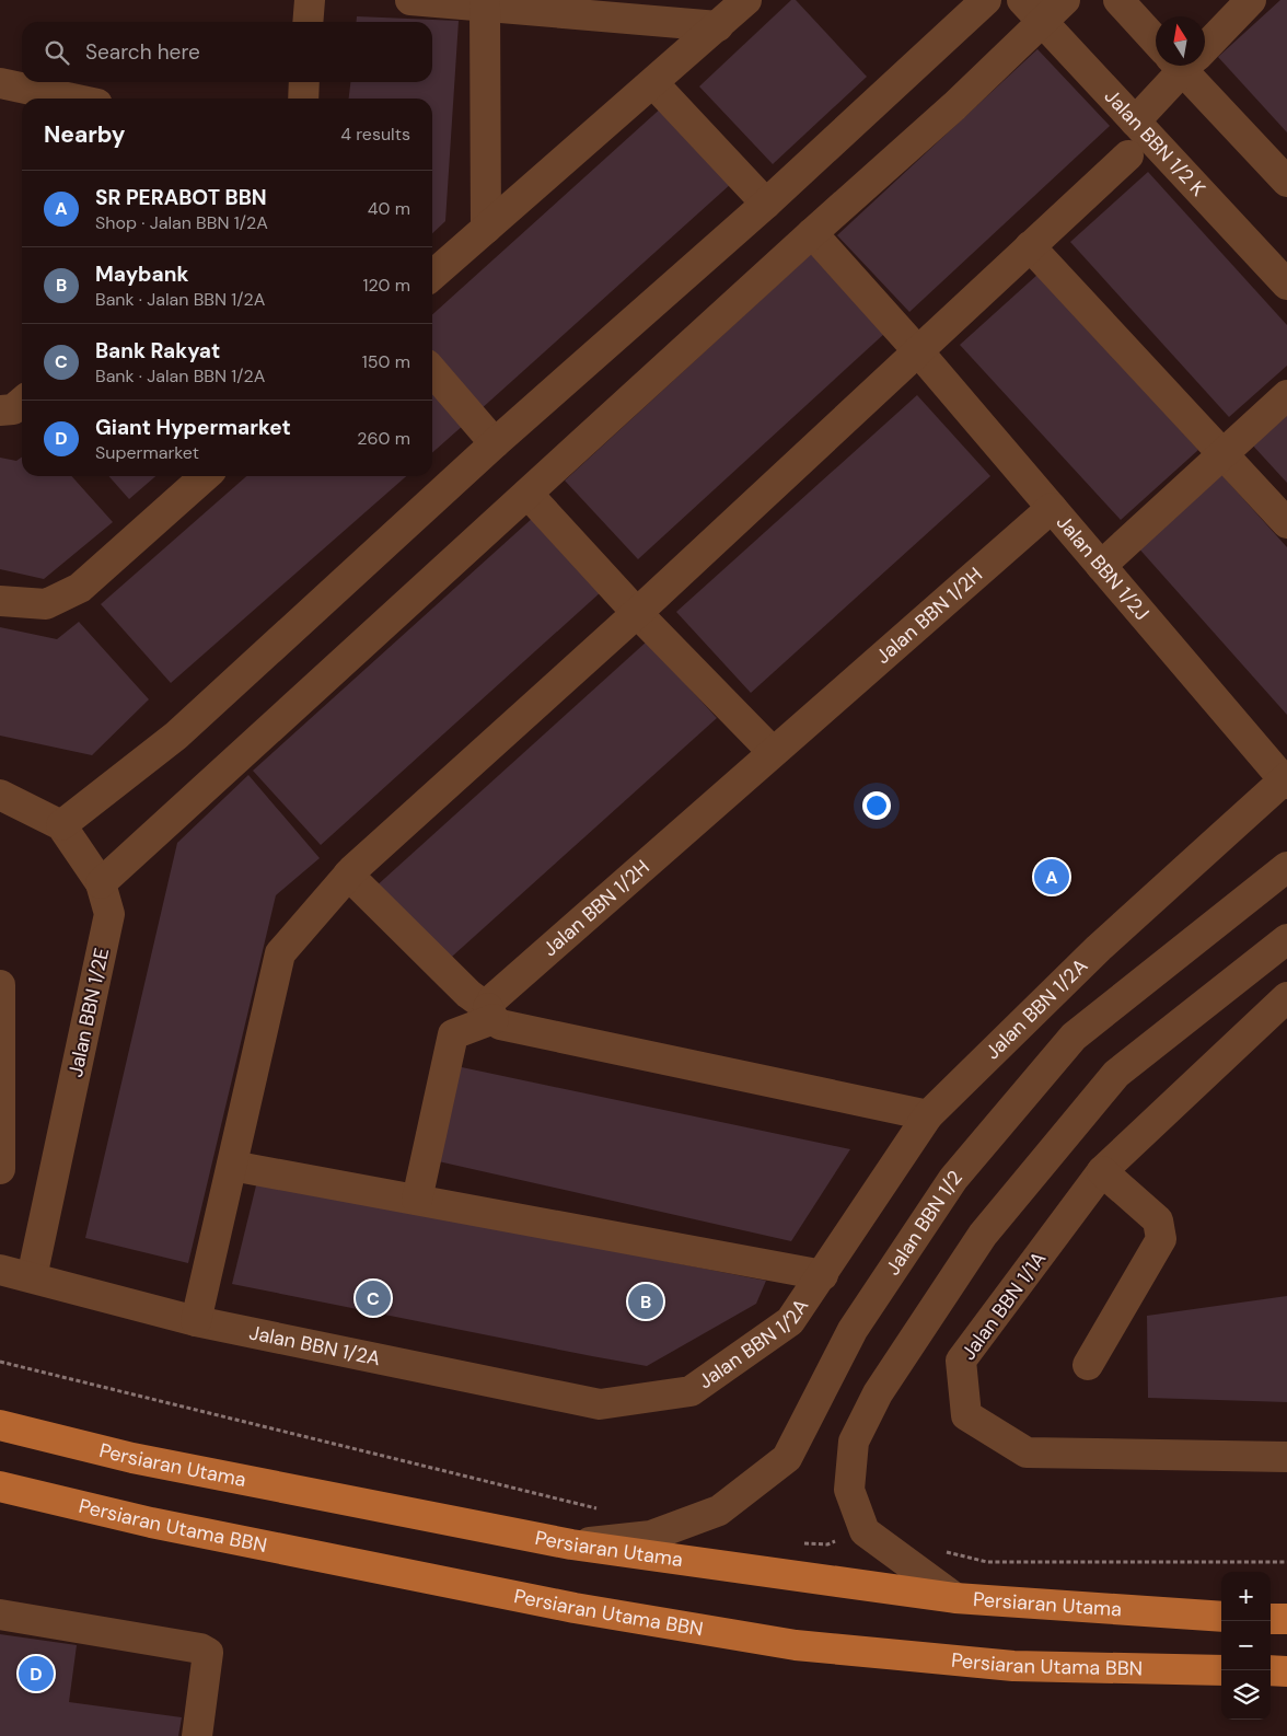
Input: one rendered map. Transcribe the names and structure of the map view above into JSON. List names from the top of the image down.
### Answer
{
  "streets": {
    "main road": ["Persiaran Utama", "Persiaran Utama BBN"],
    "street": [
      "Jalan BBN 1/2 K",
      "Jalan BBN 1/2J",
      "Jalan BBN 1/2H",
      "Jalan BBN 1/2A",
      "Jalan BBN 1/2E",
      "Jalan BBN 1/2",
      "Jalan BBN 1/1A"
    ]
  },
  "crossings": [
    ["Jalan BBN 1/2J", "Jalan BBN 1/2H"],
    ["Jalan BBN 1/2J", "Jalan BBN 1/2A"],
    ["Jalan BBN 1/2A", "Jalan BBN 1/2E"],
    ["Jalan BBN 1/2", "Persiaran Utama"]
  ],
  "north": "top",
  "page": {
    "search": "Search here",
    "heading": ["Nearby", "4 results"],
    "list": [
      {
        "mark": "A",
        "name": "SR PERABOT BBN",
        "note": "Shop · Jalan BBN 1/2A",
        "value": "40 m"
      },
      {
        "mark": "B",
        "name": "Maybank",
        "note": "Bank · Jalan BBN 1/2A",
        "value": "120 m"
      },
      {
        "mark": "C",
        "name": "Bank Rakyat",
        "note": "Bank · Jalan BBN 1/2A",
        "value": "150 m"
      },
      {
        "mark": "D",
        "name": "Giant Hypermarket",
        "note": "Supermarket",
        "value": "260 m"
      }
    ],
    "pins": [
      "A",
      "C",
      "B",
      "D"
    ],
    "map_buttons": ["+", "−"]
  }
}
